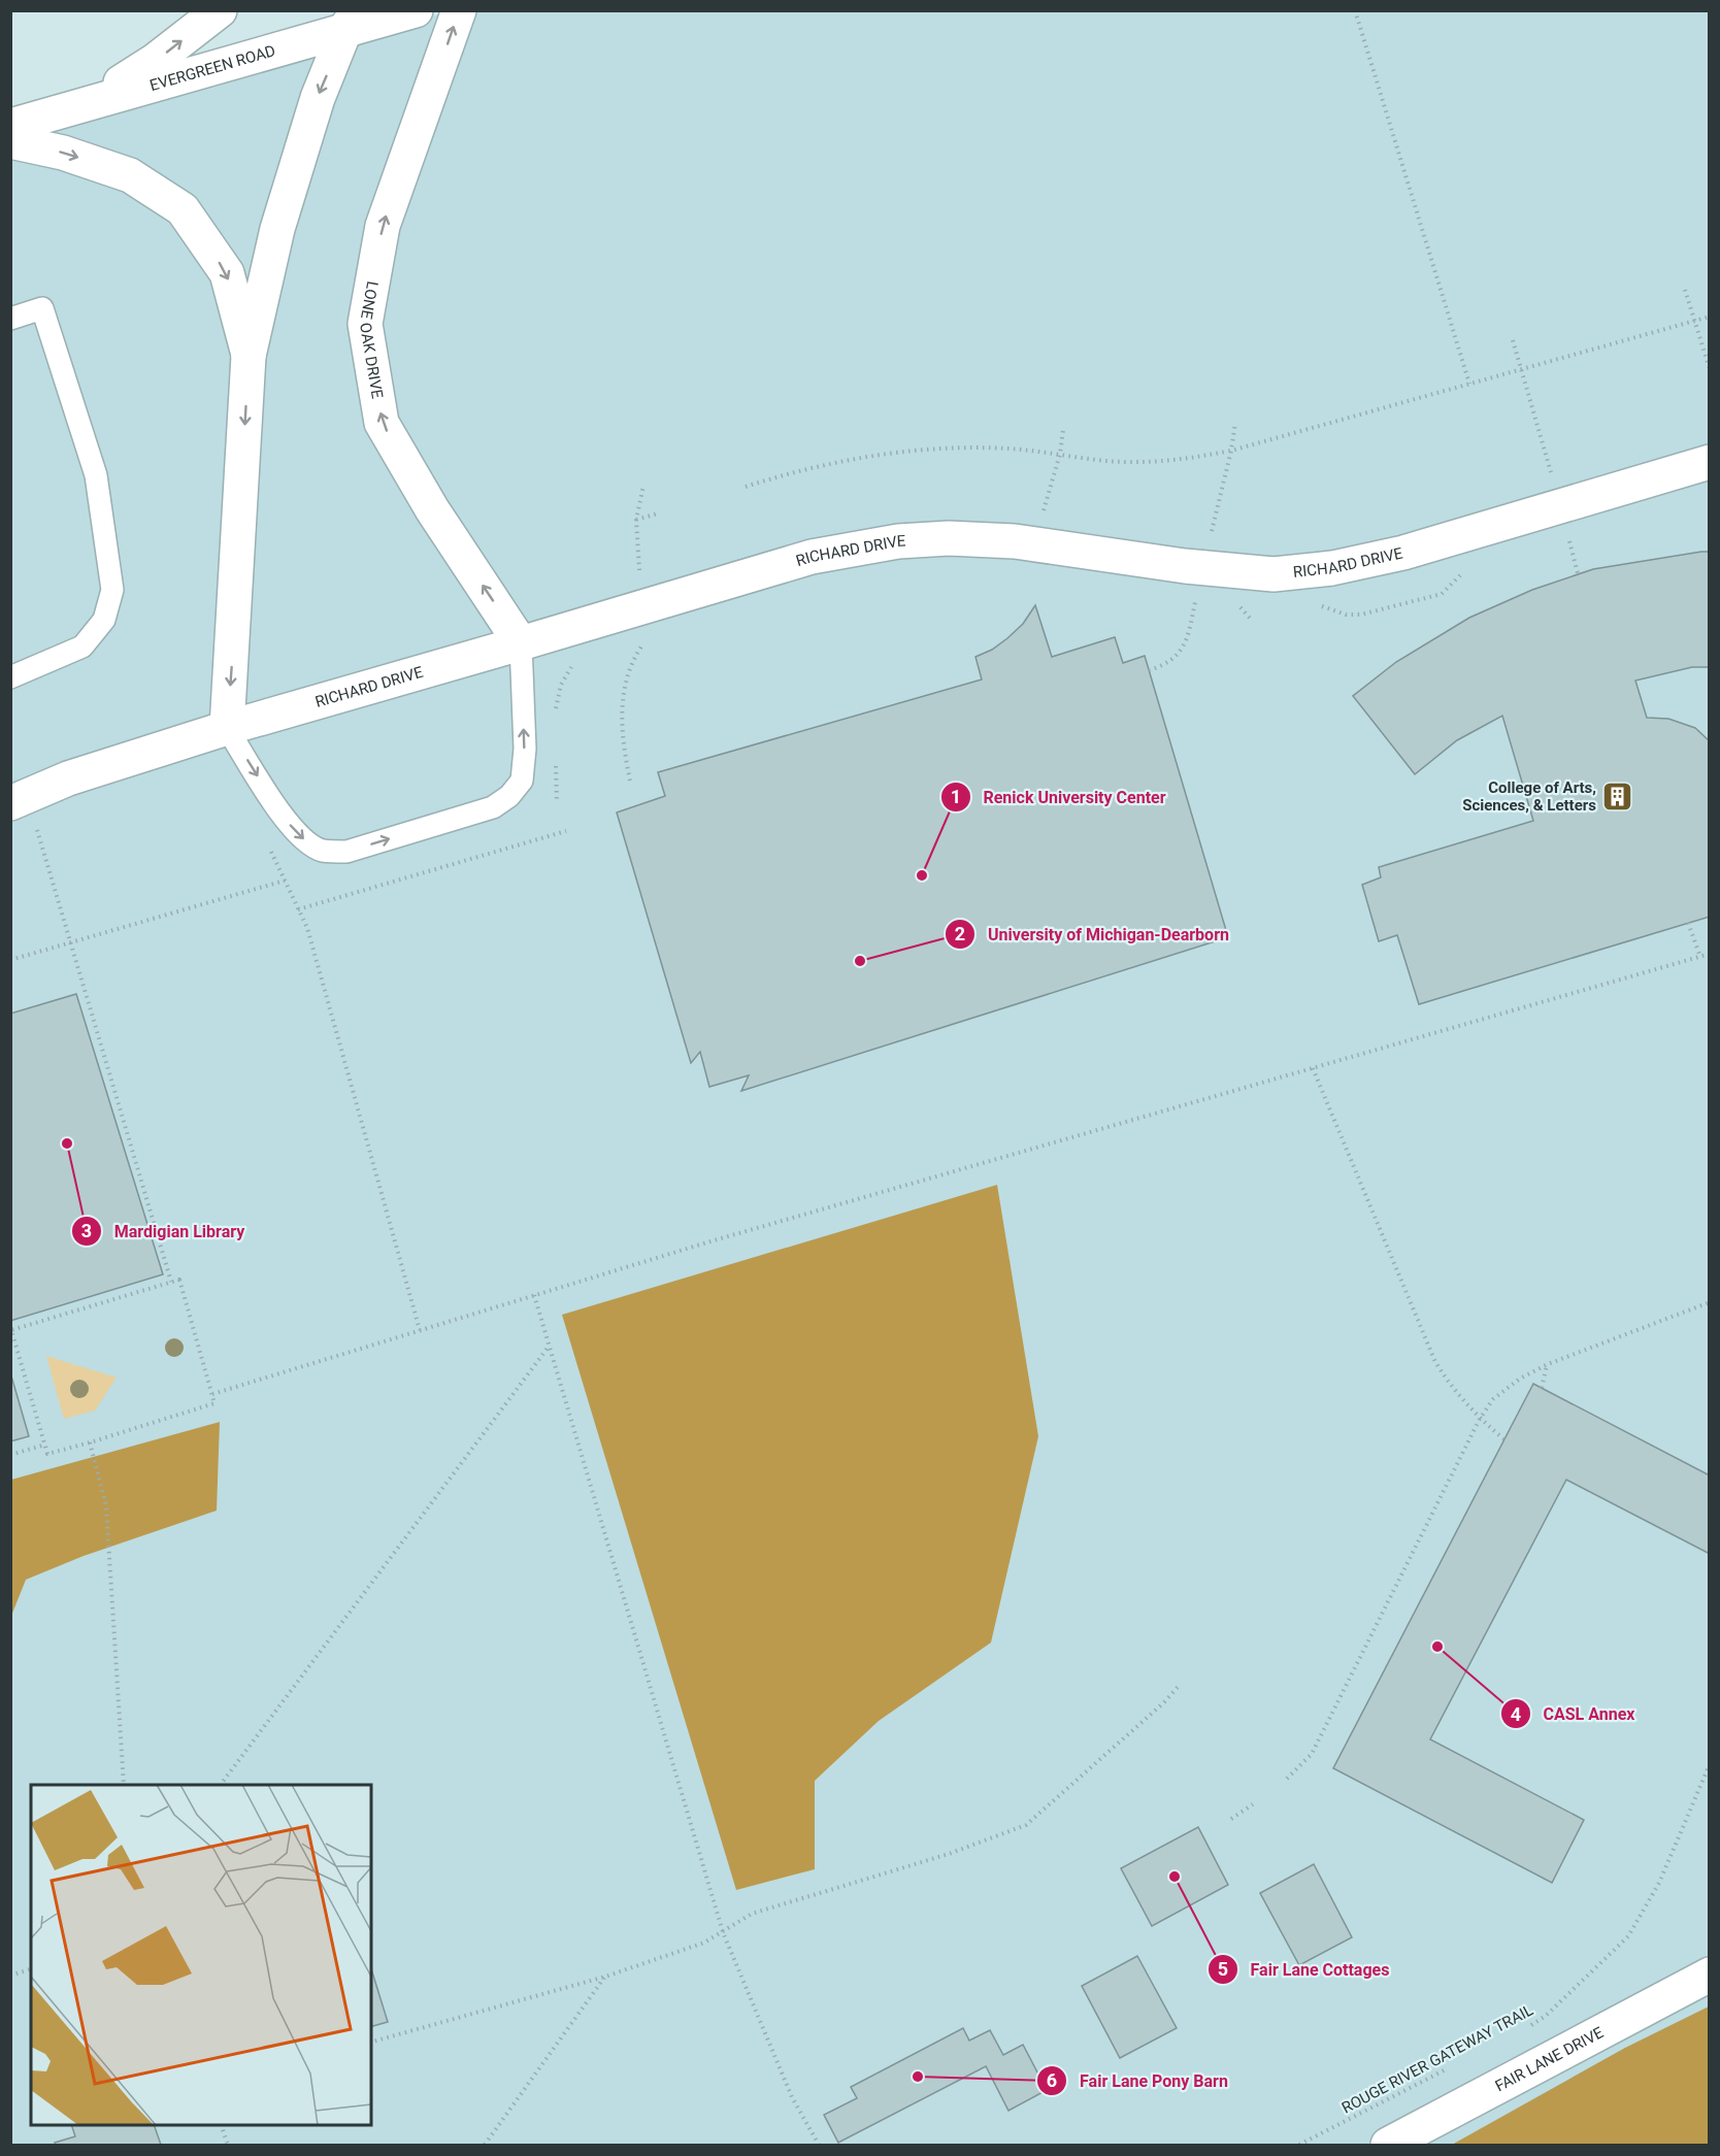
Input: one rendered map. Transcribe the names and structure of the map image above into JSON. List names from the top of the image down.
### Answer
{
  "streets": {
    "street": [
      "EVERGREEN ROAD",
      "LONE OAK DRIVE",
      "RICHARD DRIVE",
      "FAIR LANE DRIVE"
    ],
    "path": ["ROUGE RIVER GATEWAY TRAIL"]
  },
  "crossings": [
    ["LONE OAK DRIVE", "RICHARD DRIVE"]
  ],
  "places": {
    "building": ["College of Arts, Sciences, & Letters"],
    "other": [
      "Renick University Center",
      "University of Michigan-Dearborn",
      "Mardigian Library",
      "CASL Annex",
      "Fair Lane Cottages",
      "Fair Lane Pony Barn"
    ]
  }
}
